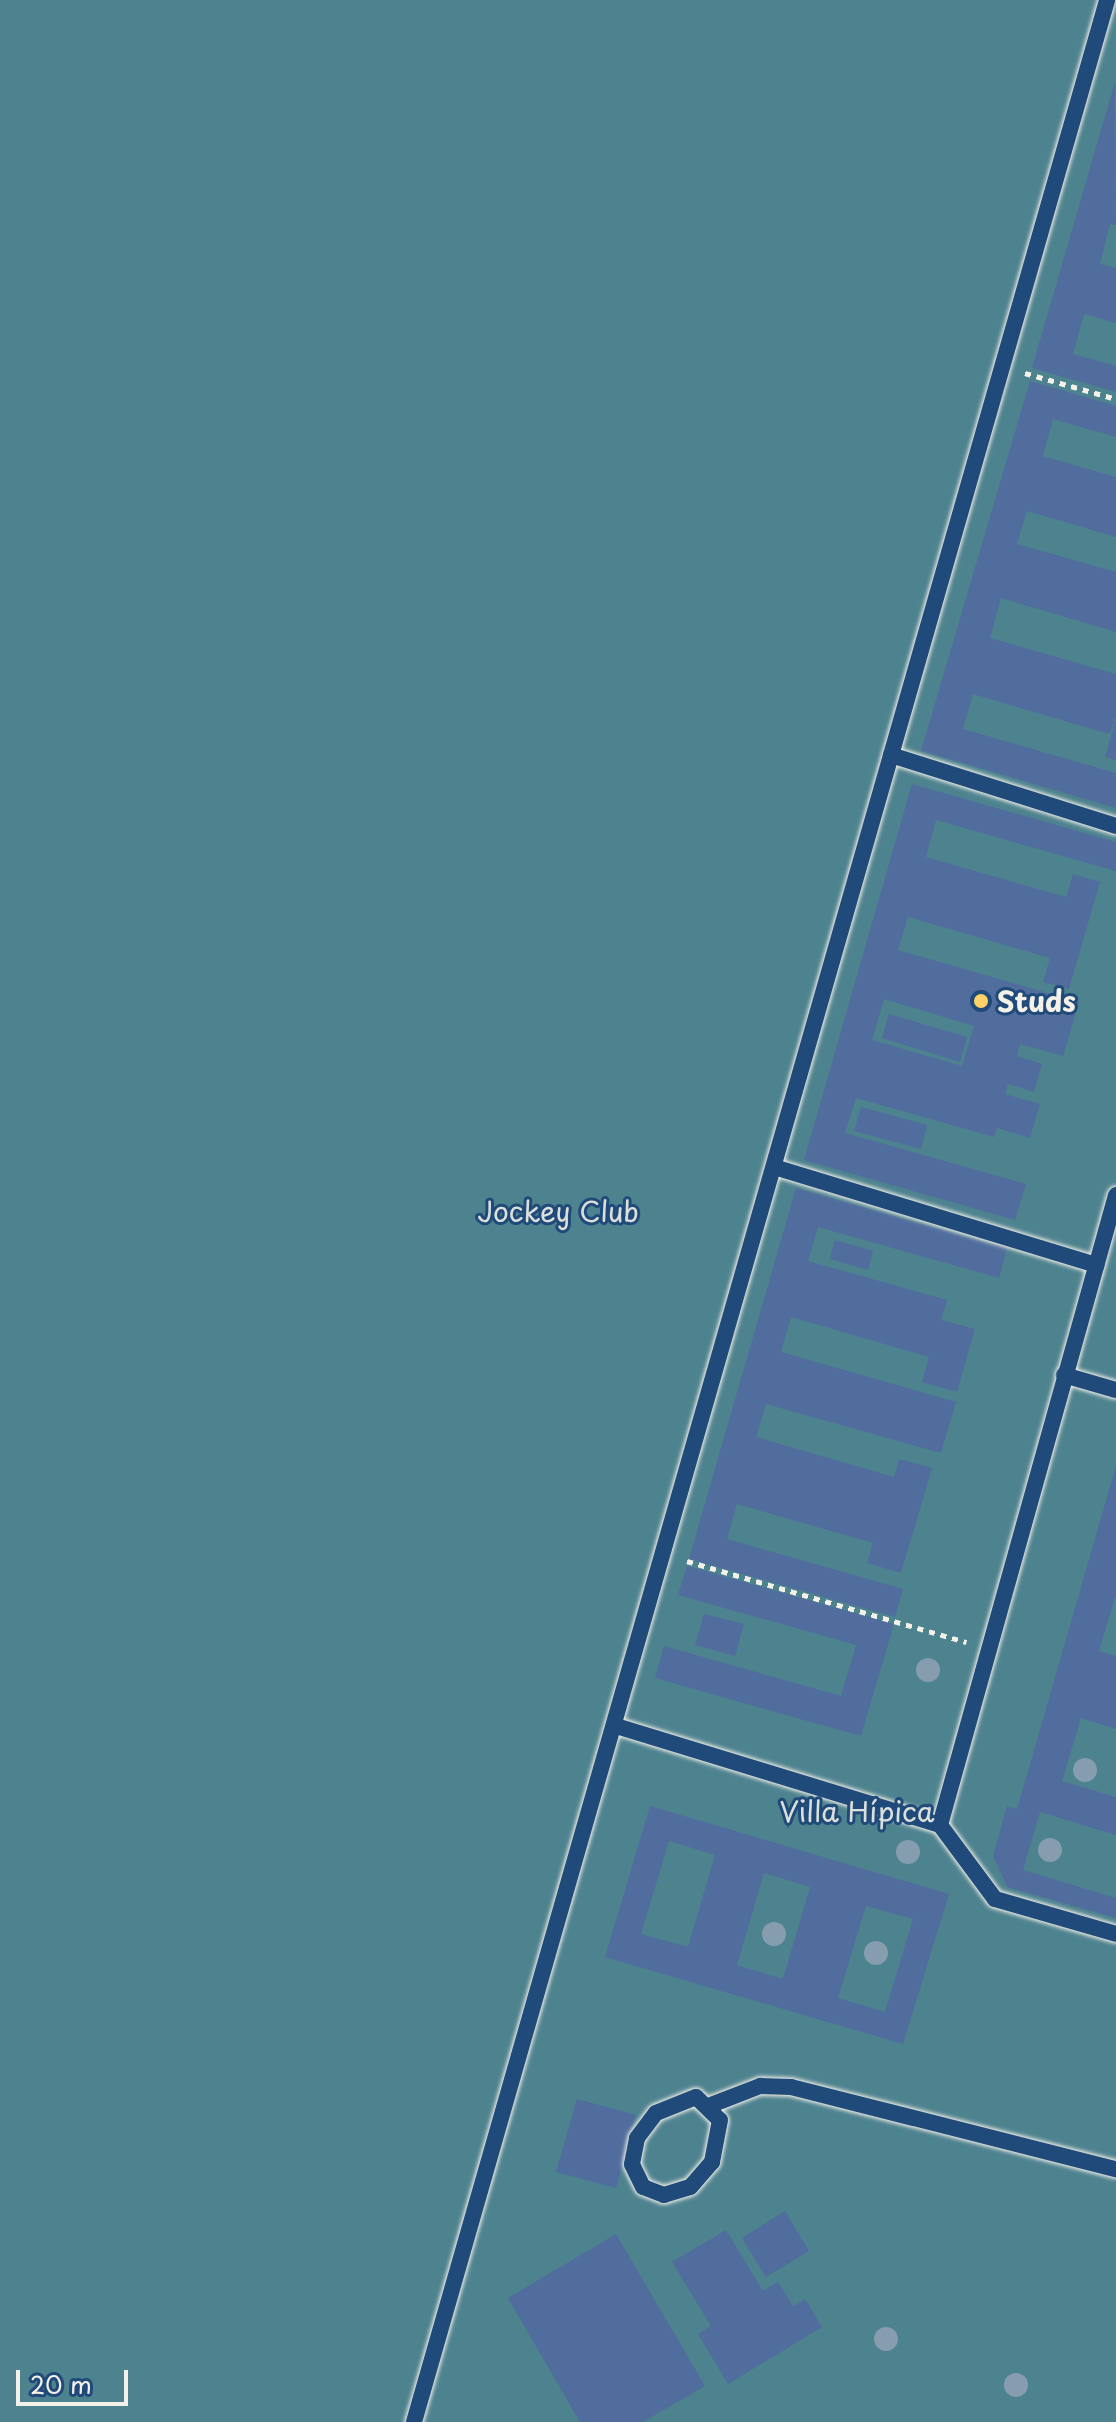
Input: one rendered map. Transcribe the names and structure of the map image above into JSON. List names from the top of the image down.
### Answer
{
  "parks": ["Jockey Club", "Villa Hípica"],
  "places": ["Studs"],
  "scale_bar": "20 m"
}
